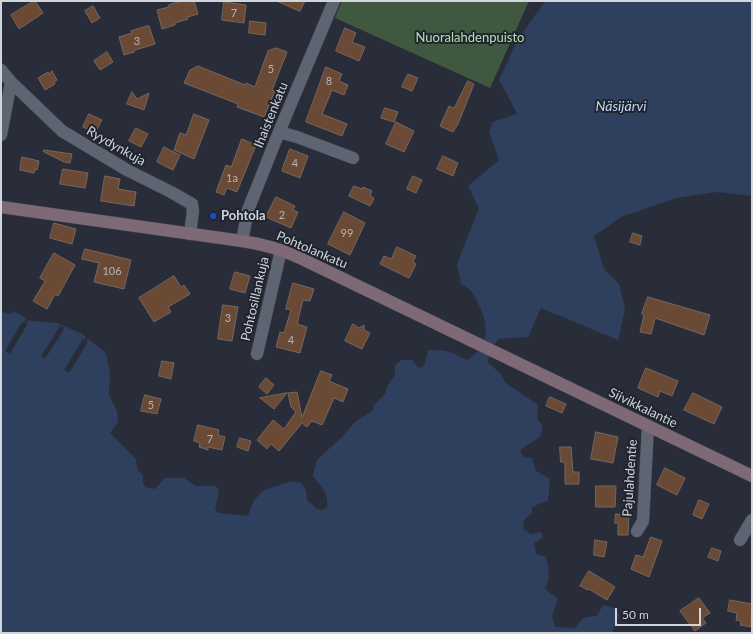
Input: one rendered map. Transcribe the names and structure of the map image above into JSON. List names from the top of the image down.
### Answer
{
  "streets": {
    "main road": ["Pohtolankatu", "Siivikkalantie"],
    "street": [
      "Ihaistenkatu",
      "Ryydynkuja",
      "Pohtosillankuja",
      "Pajulahdentie"
    ]
  },
  "crossings": [
    ["Ihaistenkatu", "Pohtolankatu"],
    ["Ryydynkuja", "Pohtolankatu"],
    ["Pohtolankatu", "Pohtosillankuja"],
    ["Pohtolankatu", "Siivikkalantie"],
    ["Siivikkalantie", "Pajulahdentie"]
  ],
  "water": ["Näsijärvi"],
  "parks": ["Nuoralahdenpuisto"],
  "places": ["Pohtola"],
  "house_numbers": [
    "7",
    "3",
    "5",
    "8",
    "4",
    "1a",
    "2",
    "99",
    "106",
    "3",
    "4",
    "5",
    "7"
  ],
  "scale_bar": "50 m"
}
